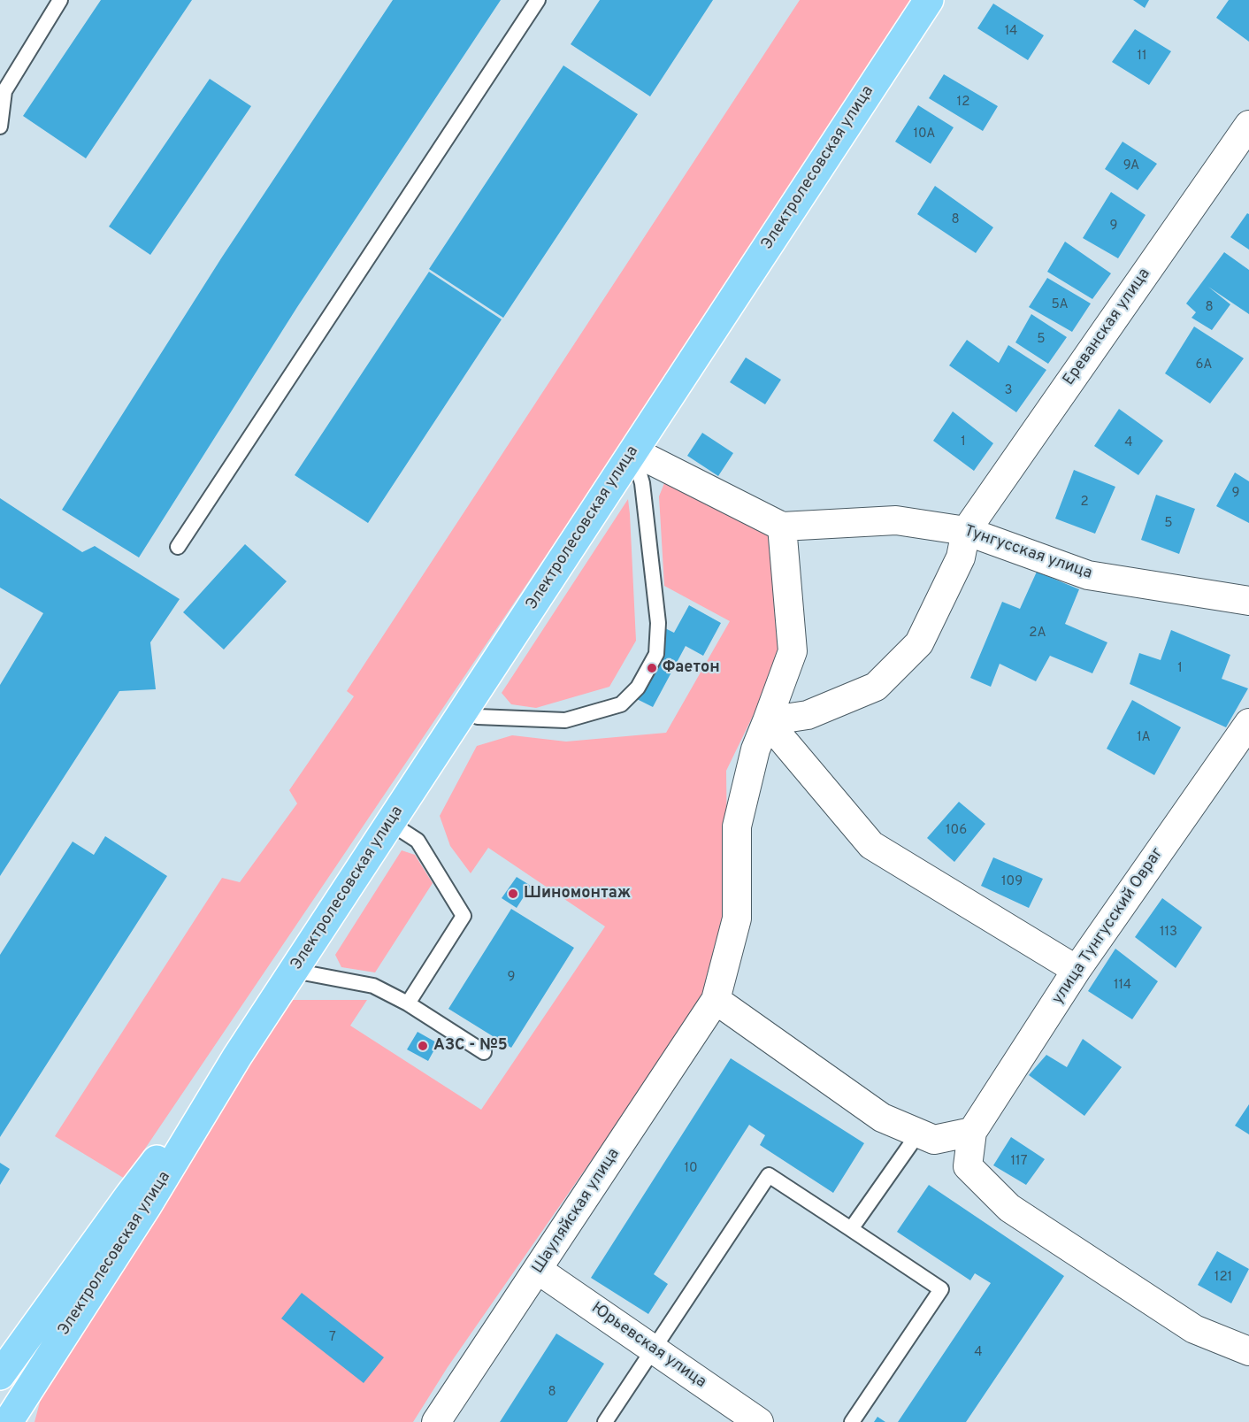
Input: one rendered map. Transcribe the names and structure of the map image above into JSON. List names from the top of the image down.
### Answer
{
  "streets": {
    "main road": ["Электролесовская улица"],
    "street": [
      "Ереванская улица",
      "Тунгусская улица",
      "улица Тунгусский Овраг",
      "Шауляйская улица",
      "Юрьевская улица"
    ]
  },
  "crossings": [
    ["Электролесовская улица", "Тунгусская улица"],
    ["Ереванская улица", "Тунгусская улица"],
    ["Тунгусская улица", "Шауляйская улица"],
    ["Шауляйская улица", "Юрьевская улица"]
  ],
  "places": ["Фаетон", "Шиномонтаж", "АЗС - №5"],
  "house_numbers": [
    "14",
    "11",
    "12",
    "10А",
    "9А",
    "8",
    "9",
    "5А",
    "8",
    "5",
    "6А",
    "3",
    "1",
    "4",
    "9",
    "2",
    "5",
    "2А",
    "1",
    "1А",
    "106",
    "109",
    "113",
    "9",
    "114",
    "117",
    "10",
    "121",
    "7",
    "4",
    "8"
  ]
}
